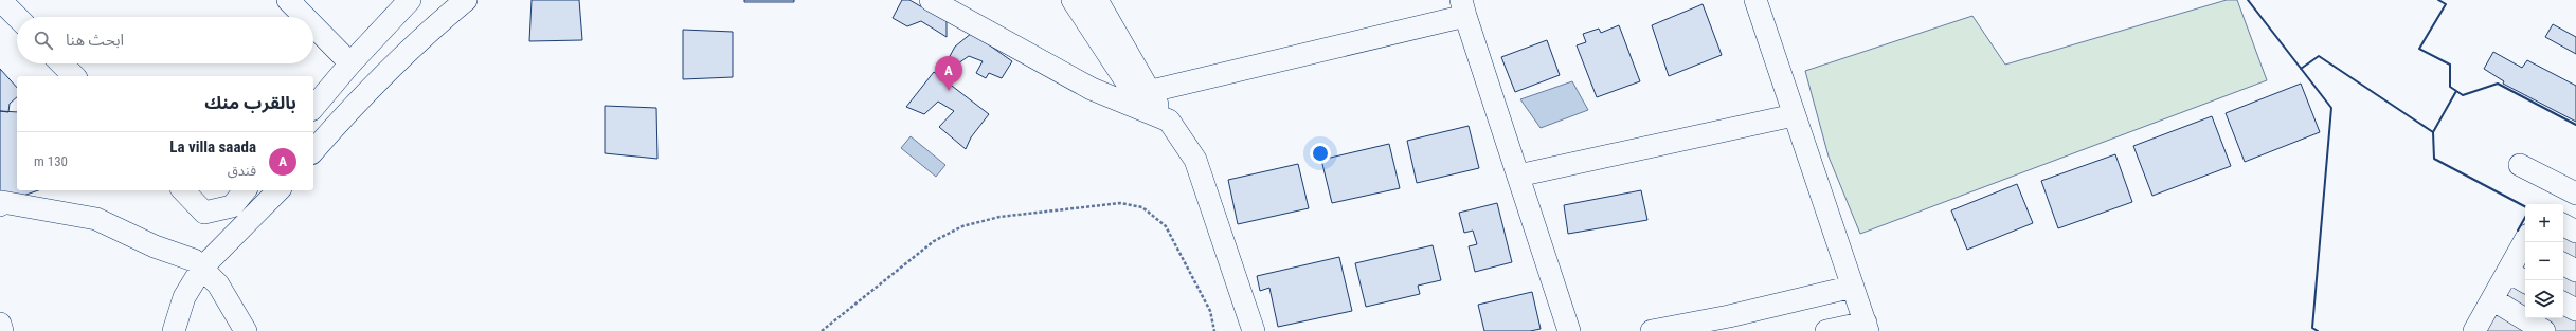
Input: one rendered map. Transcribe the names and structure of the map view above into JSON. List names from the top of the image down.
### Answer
{
  "page": {
    "search": "ابحث هنا",
    "pins": "A",
    "heading": "بالقرب منك",
    "list": [
      {
        "mark": "A",
        "name": "La villa saada",
        "note": "فندق",
        "value": "130 m"
      }
    ],
    "map_buttons": ["+", "−"]
  }
}
